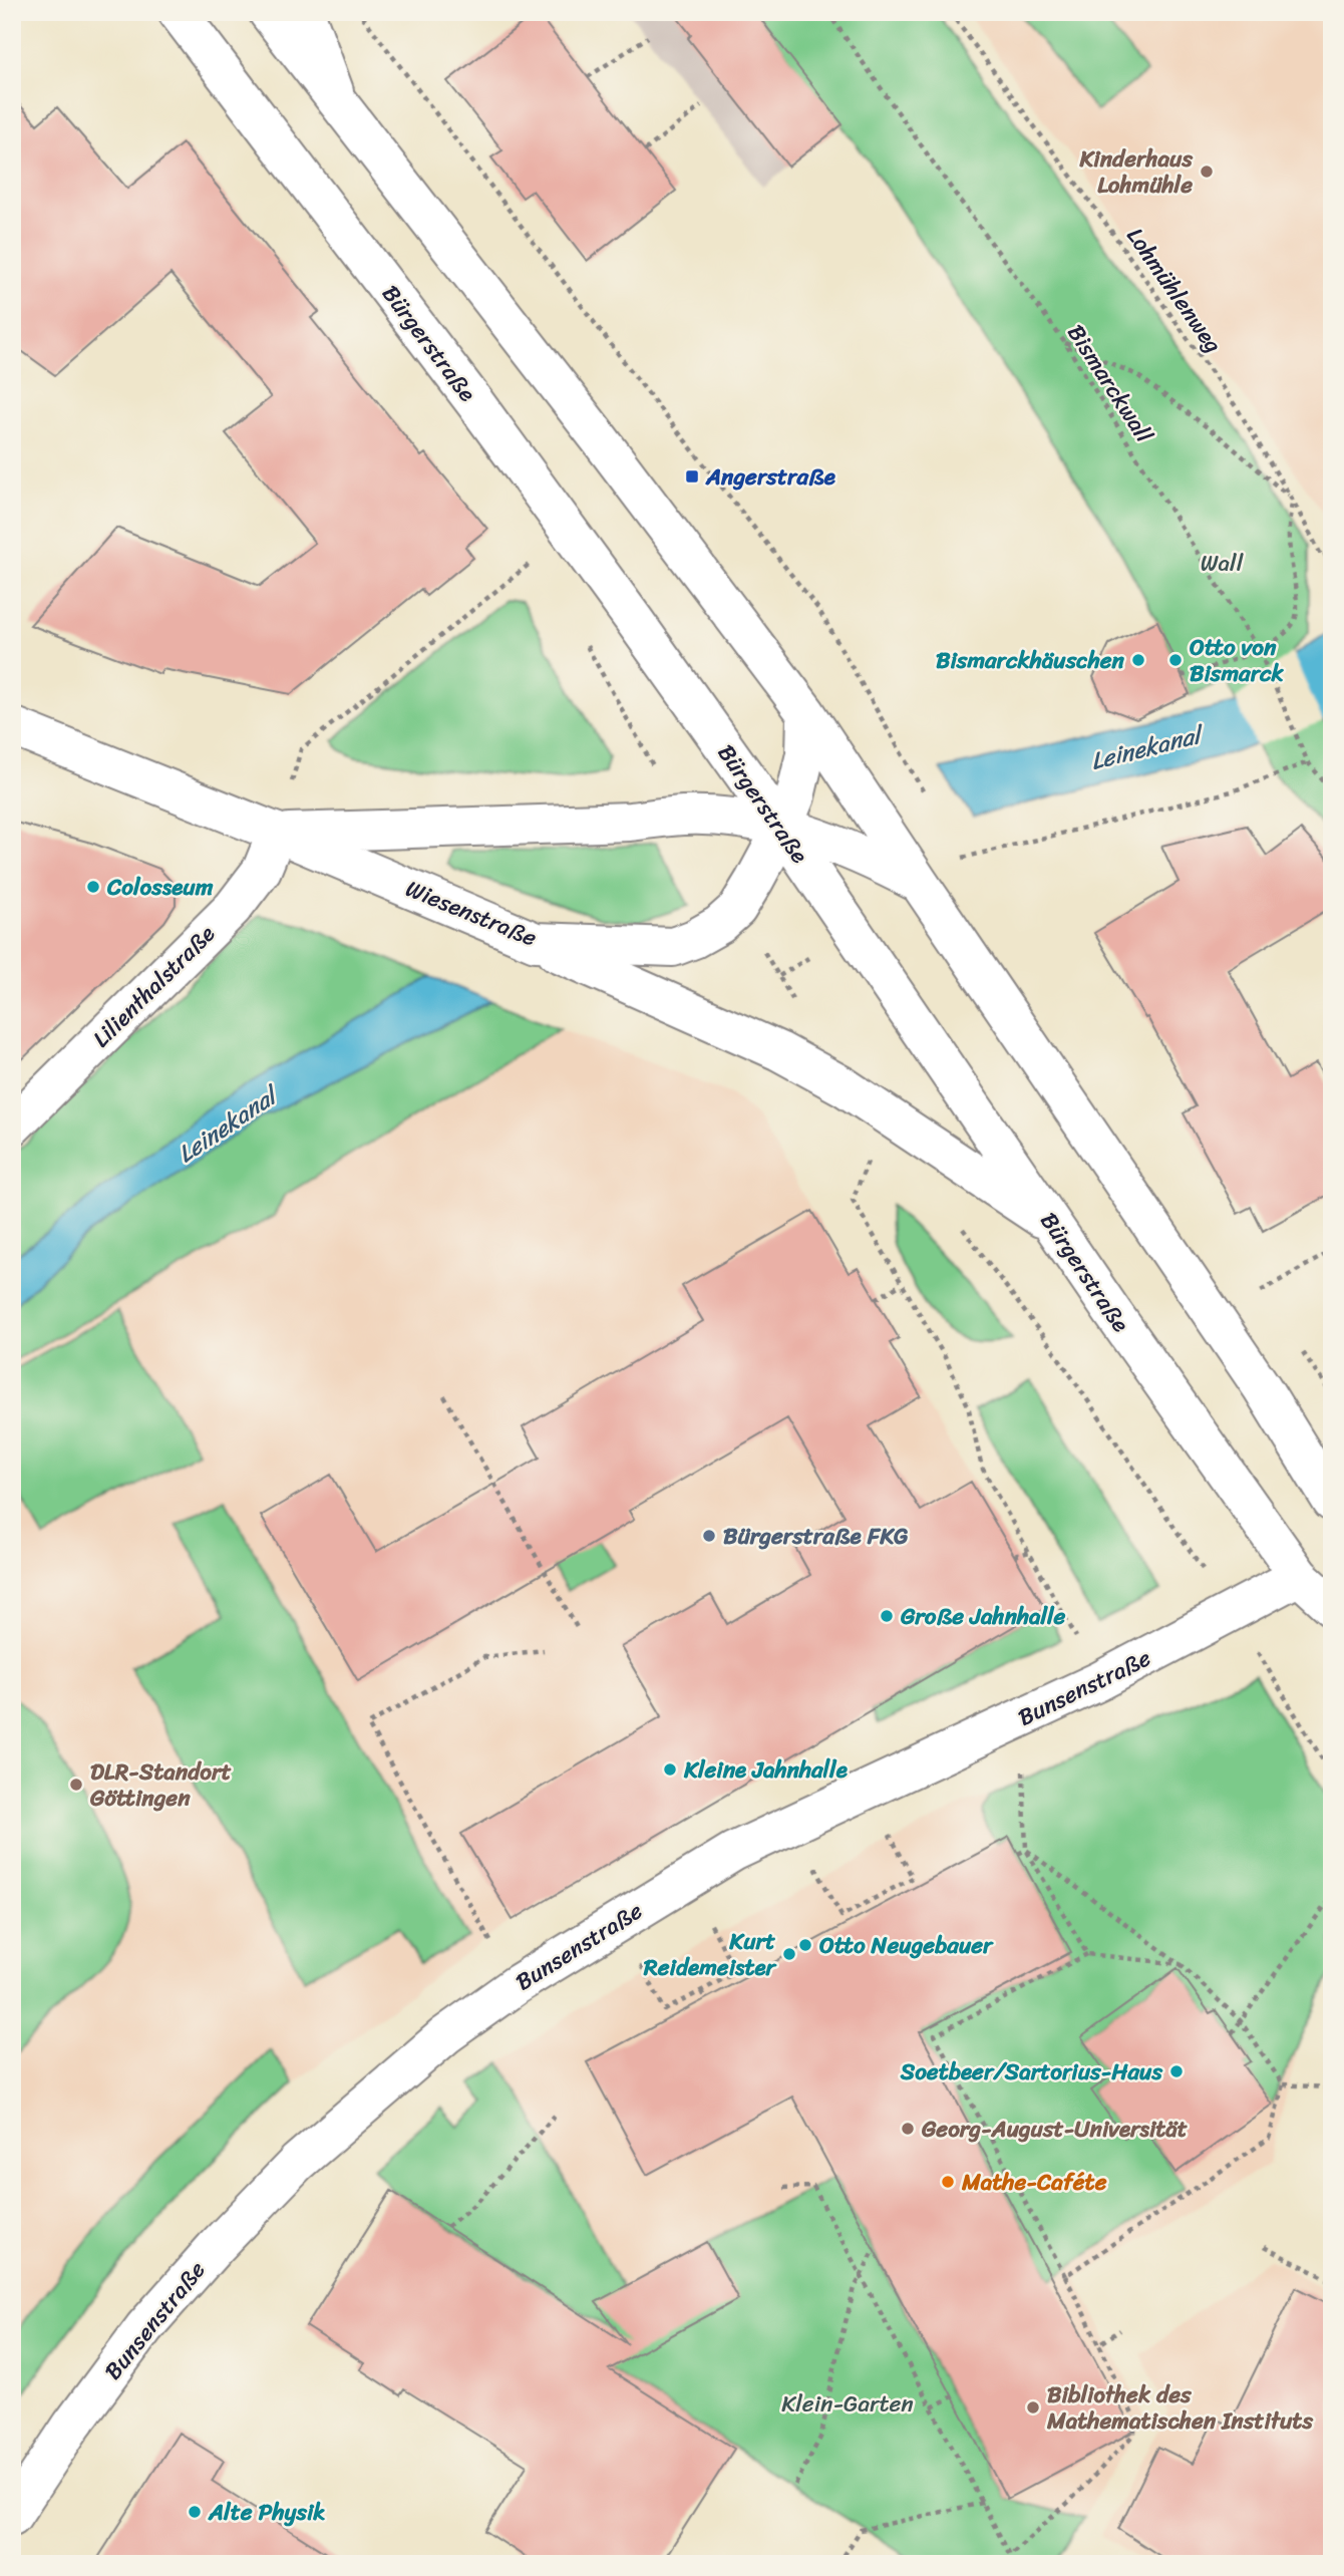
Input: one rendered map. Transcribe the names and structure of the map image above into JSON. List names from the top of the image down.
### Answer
{
  "streets": {
    "main road": [
      "Bürgerstraße",
      "Wiesenstraße",
      "Lilienthalstraße",
      "Bunsenstraße"
    ],
    "path": ["Lohmühlenweg", "Bismarckwall"]
  },
  "crossings": [
    ["Bürgerstraße", "Wiesenstraße"],
    ["Bürgerstraße", "Bunsenstraße"],
    ["Wiesenstraße", "Lilienthalstraße"]
  ],
  "water": ["Leinekanal"],
  "parks": ["Wall", "Klein-Garten"],
  "places": {
    "other": [
      "Kinderhaus Lohmühle",
      "Bismarckhäuschen",
      "Otto von Bismarck",
      "Colosseum",
      "Bürgerstraße FKG",
      "Große Jahnhalle",
      "Kleine Jahnhalle",
      "DLR-Standort Göttingen",
      "Otto Neugebauer",
      "Kurt Reidemeister",
      "Soetbeer/Sartorius-Haus",
      "Georg-August-Universität",
      "Mathe-Caféte",
      "Bibliothek des Mathematischen Instituts",
      "Alte Physik"
    ],
    "transit": ["Angerstraße"]
  }
}
